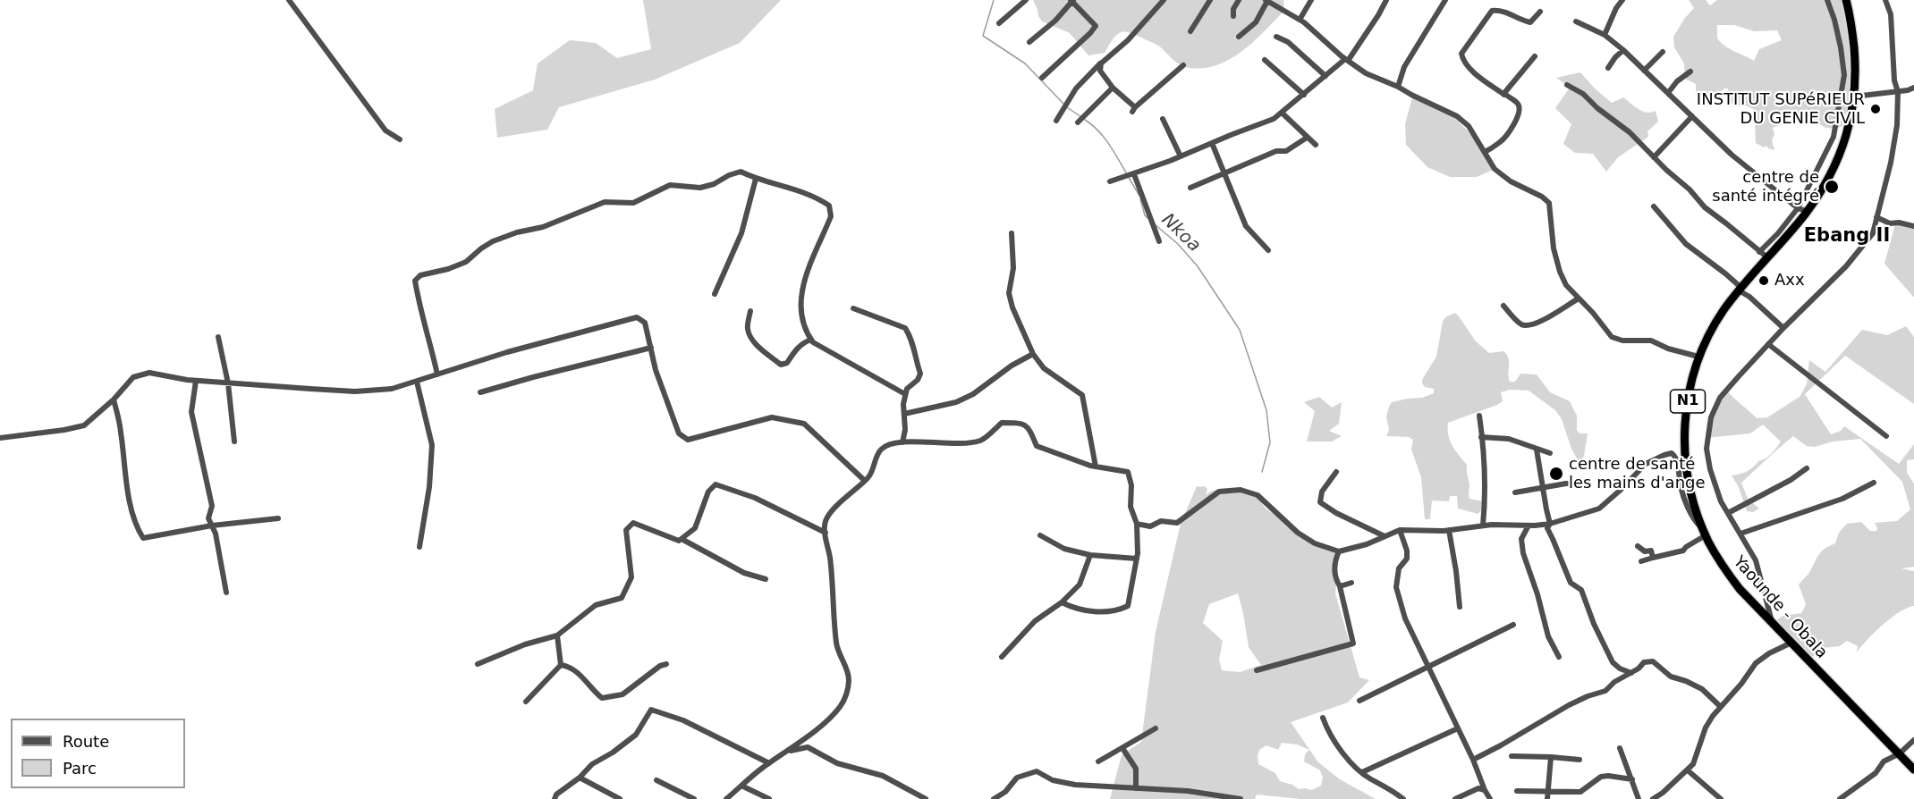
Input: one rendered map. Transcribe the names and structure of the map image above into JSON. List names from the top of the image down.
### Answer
{
  "streets": {
    "highway": ["N1", "Yaounde - Obala"]
  },
  "districts": ["Ebang II"],
  "water": ["Nkoa"],
  "places": [
    "INSTITUT SUPéRIEUR DU GENIE CIVIL",
    "centre de santé intégré",
    "Axx",
    "centre de santé les mains d'ange"
  ],
  "legend": ["Route", "Parc"]
}
